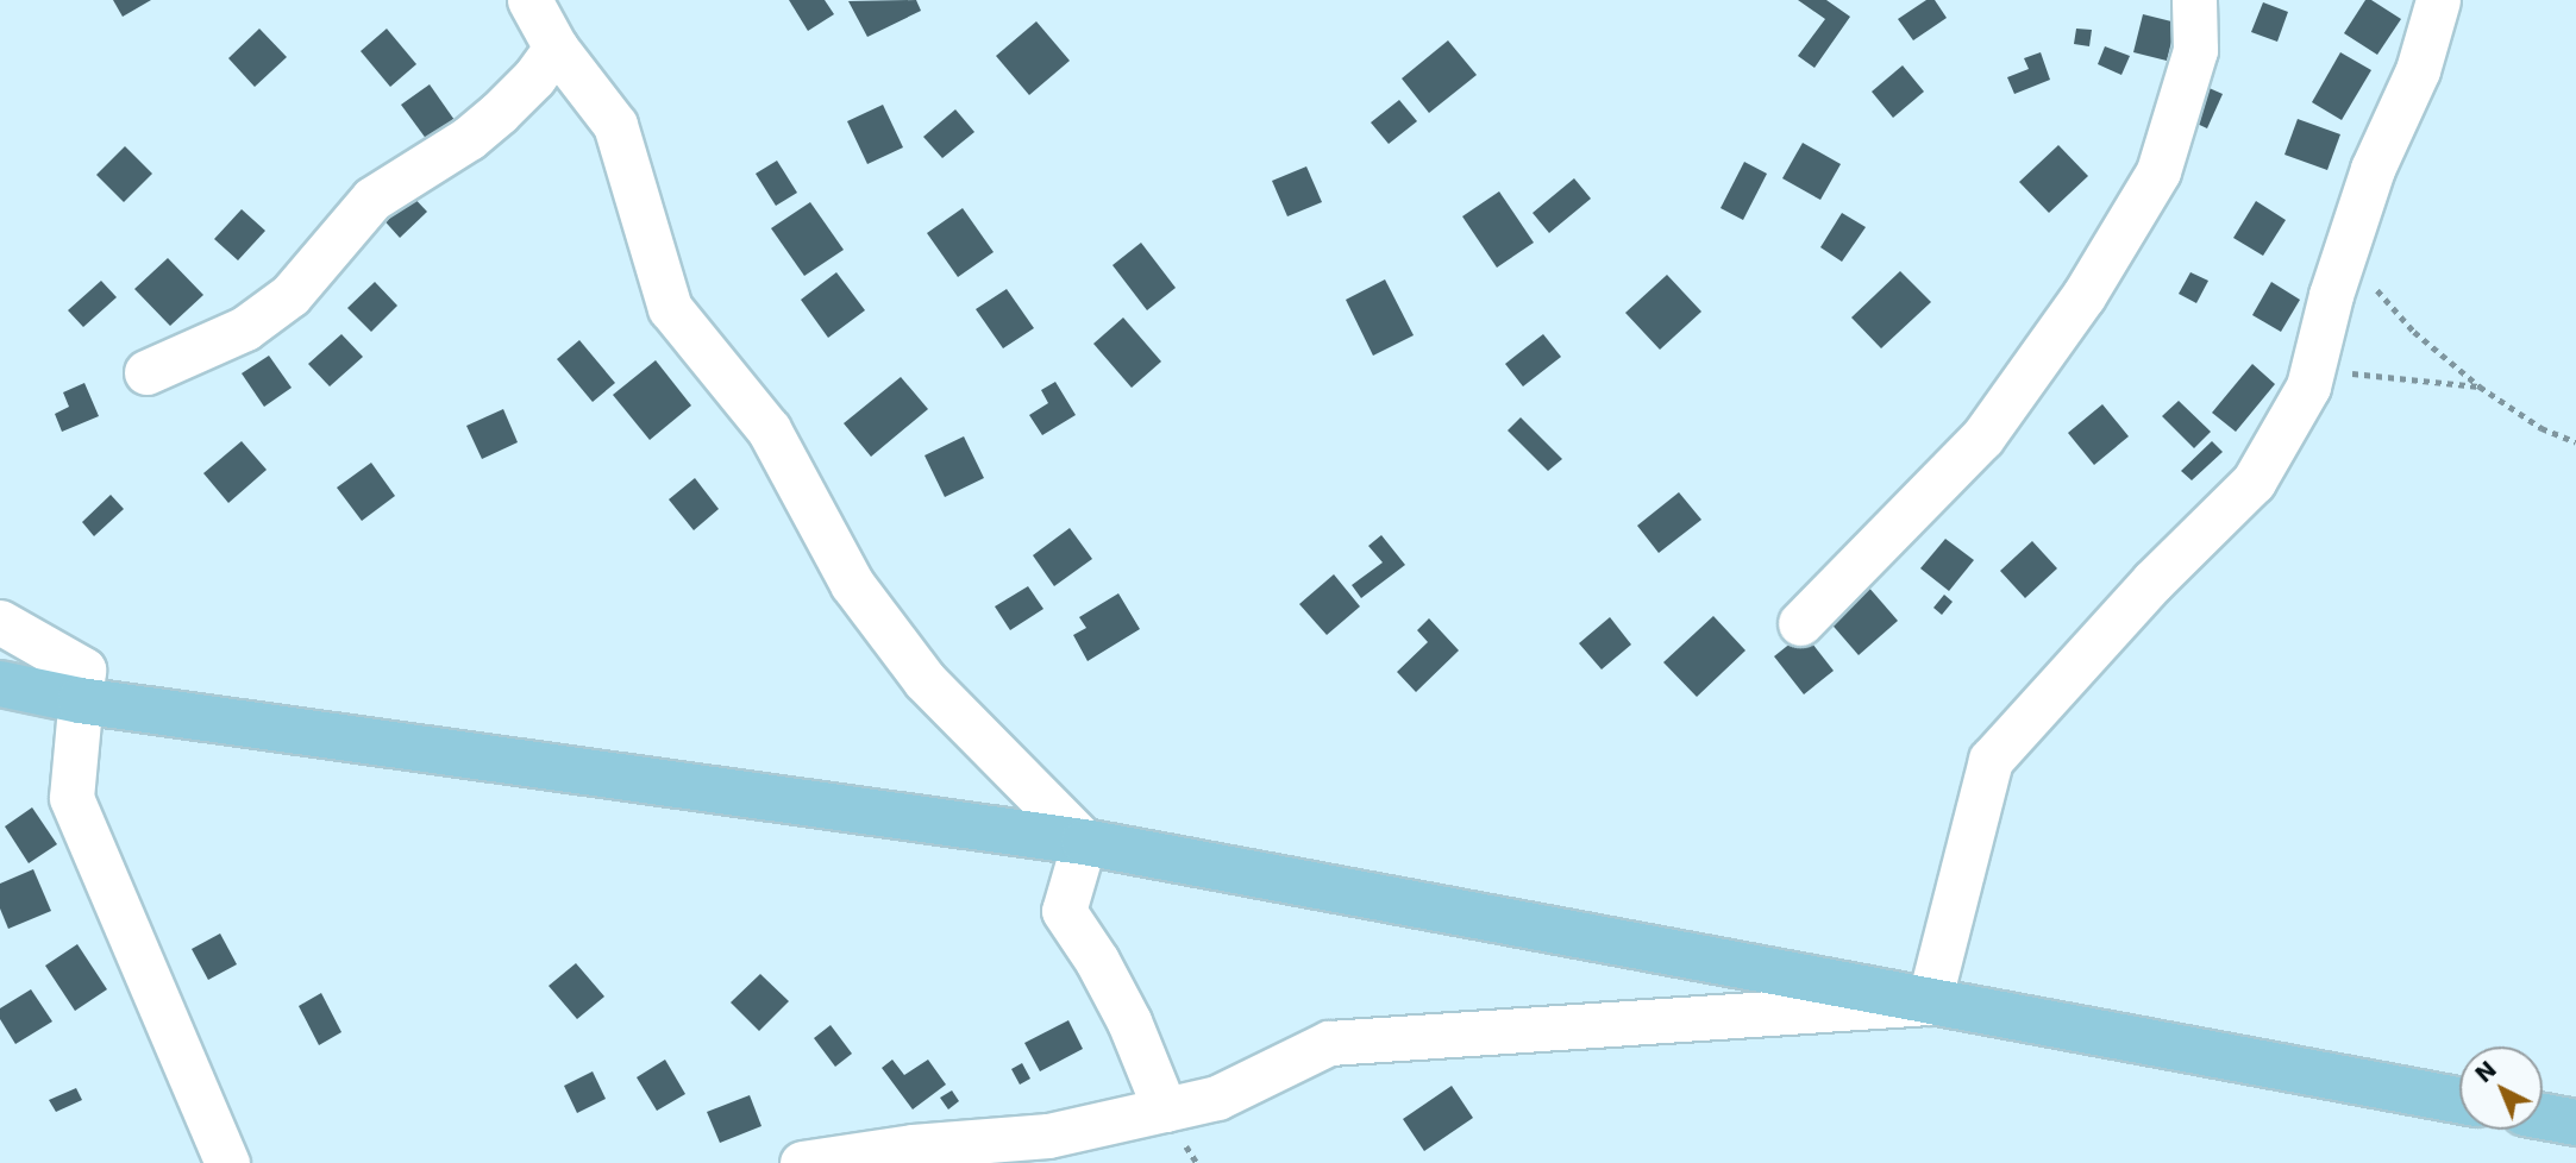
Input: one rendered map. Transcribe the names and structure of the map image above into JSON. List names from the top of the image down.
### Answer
{
  "north": "top left"
}
